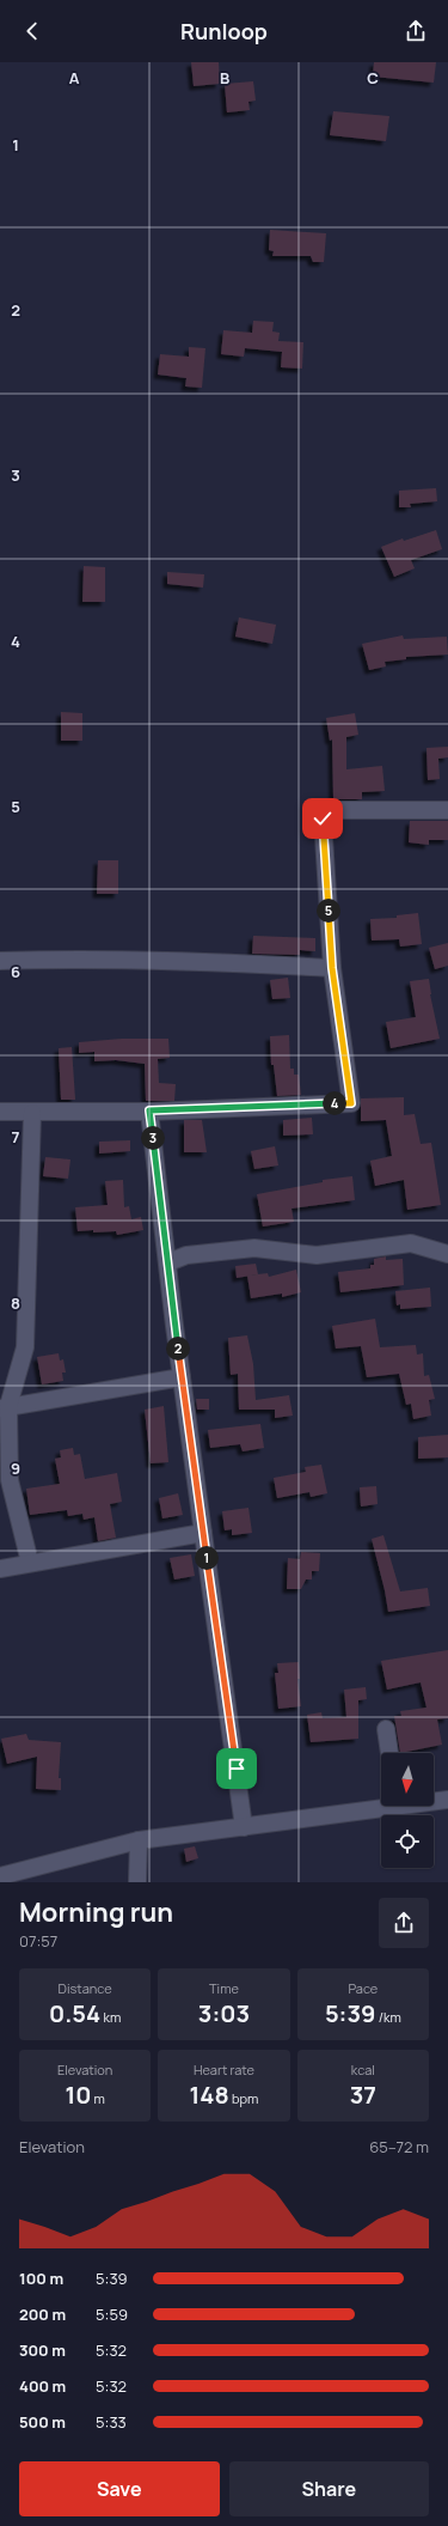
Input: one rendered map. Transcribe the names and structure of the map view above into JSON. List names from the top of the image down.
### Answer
{
  "north": "bottom",
  "page": {
    "header": "Runloop",
    "pins": [
      "5",
      "4",
      "3",
      "2",
      "1"
    ],
    "heading": ["Morning run", "07:57"],
    "stats": [
      ["Distance", "0.54 km"],
      ["Time", "3:03"],
      ["Pace", "5:39 /km"],
      ["Elevation", "10 m"],
      ["Heart rate", "148 bpm"],
      ["kcal", "37"]
    ],
    "chart": ["Elevation", "65–72 m"],
    "list": [
      {
        "name": "100 m",
        "note": "5:39"
      },
      {
        "name": "200 m",
        "note": "5:59"
      },
      {
        "name": "300 m",
        "note": "5:32"
      },
      {
        "name": "400 m",
        "note": "5:32"
      },
      {
        "name": "500 m",
        "note": "5:33"
      }
    ],
    "buttons": ["Save", "Share"]
  },
  "grid": {
    "columns": ["A", "B", "C"],
    "rows": [
      "1",
      "2",
      "3",
      "4",
      "5",
      "6",
      "7",
      "8",
      "9"
    ]
  }
}
